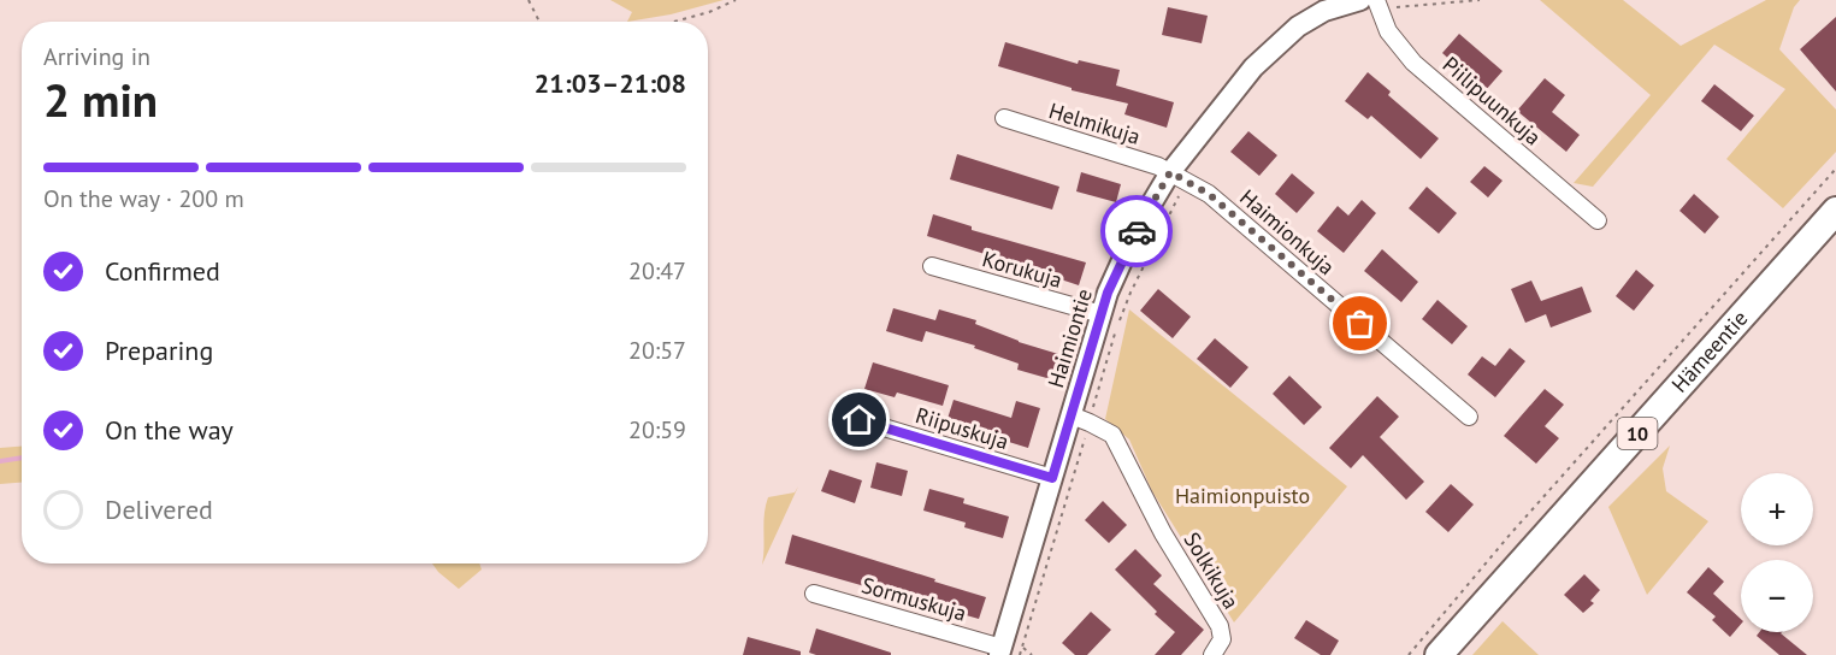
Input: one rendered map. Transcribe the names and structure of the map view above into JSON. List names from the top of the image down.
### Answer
{
  "streets": {
    "highway": ["Hämeentie", "10"],
    "street": [
      "Piilipuunkuja",
      "Helmikuja",
      "Haimionkuja",
      "Korukuja",
      "Haimiontie",
      "Riipuskuja",
      "Solkikuja",
      "Sormuskuja"
    ]
  },
  "crossings": [
    ["Helmikuja", "Haimionkuja"],
    ["Helmikuja", "Haimiontie"],
    ["Haimionkuja", "Haimiontie"],
    ["Korukuja", "Haimiontie"],
    ["Haimiontie", "Riipuskuja"],
    ["Haimiontie", "Solkikuja"],
    ["Haimiontie", "Sormuskuja"]
  ],
  "parks": ["Haimionpuisto"],
  "page": {
    "heading": ["2 min", "Arriving in", "21:03–21:08"],
    "bar": "On the way · 200 m",
    "list": [
      ["Confirmed", "20:47"],
      ["Preparing", "20:57"],
      ["On the way", "20:59"],
      "Delivered"
    ],
    "map_buttons": ["+", "−"]
  }
}
